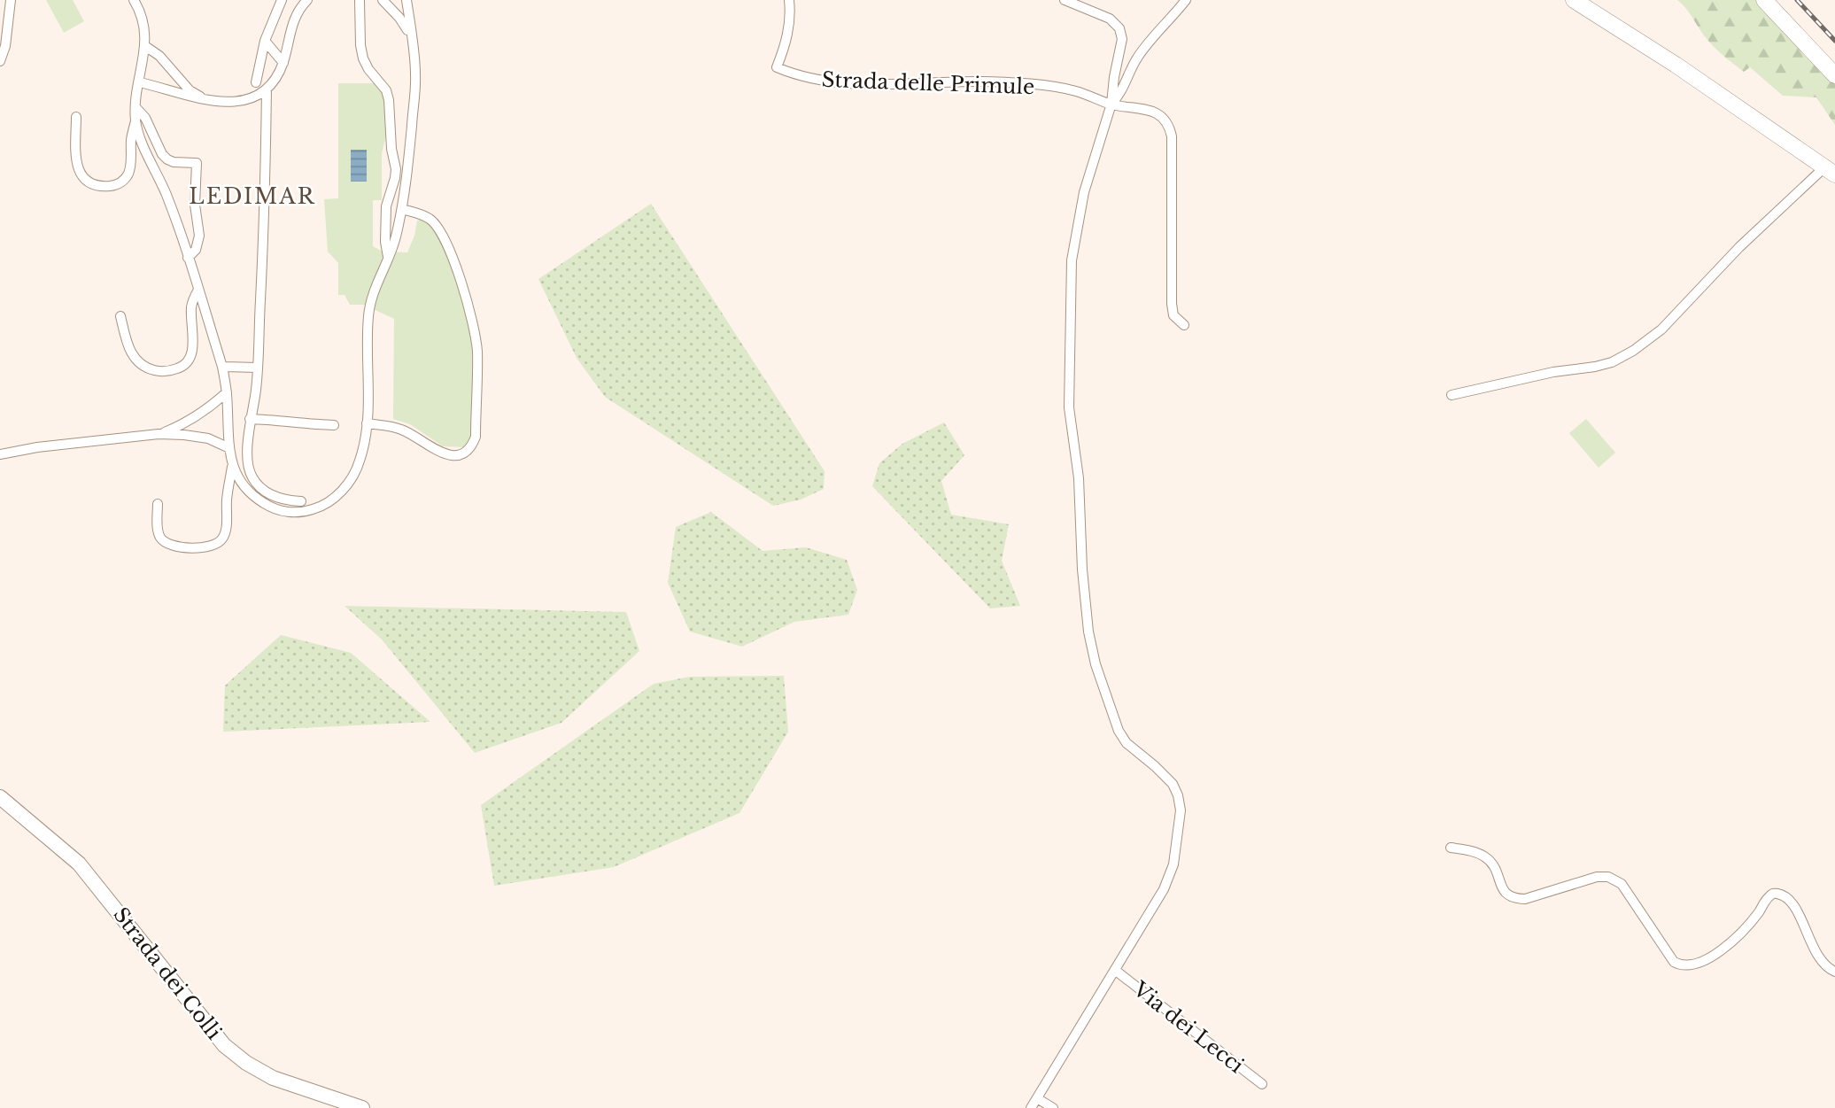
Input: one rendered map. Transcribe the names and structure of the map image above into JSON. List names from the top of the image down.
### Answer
{
  "streets": {
    "street": ["Strada delle Primule", "Strada dei Colli", "Via dei Lecci"]
  },
  "districts": ["LEDIMAR"]
}
